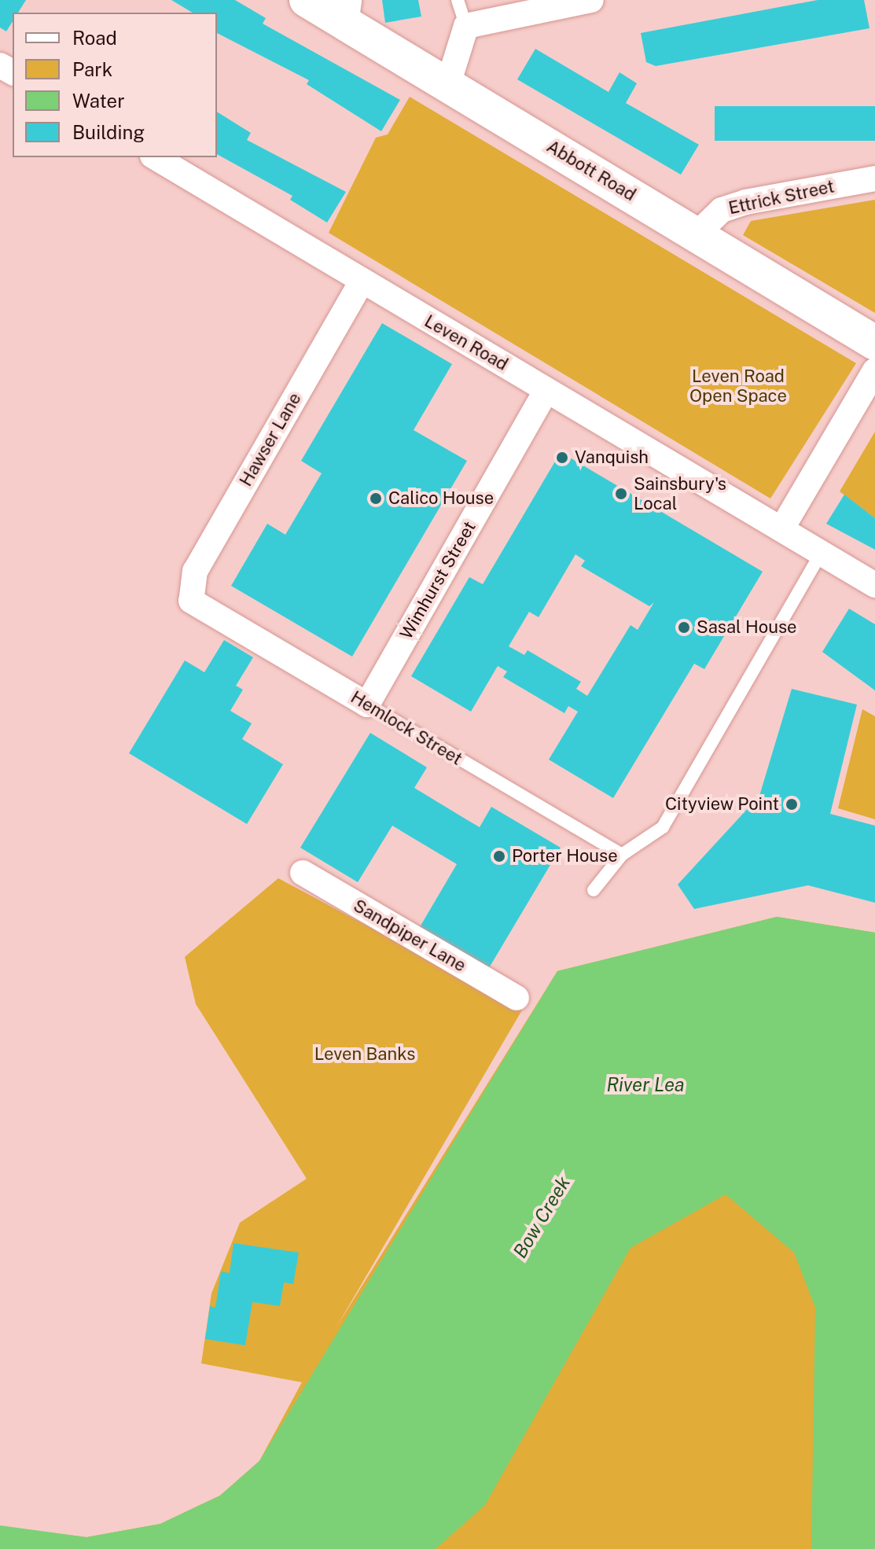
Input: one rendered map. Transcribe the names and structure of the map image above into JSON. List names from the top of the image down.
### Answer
{
  "streets": {
    "main road": ["Abbott Road"],
    "street": [
      "Ettrick Street",
      "Leven Road",
      "Hawser Lane",
      "Wimhurst Street",
      "Hemlock Street",
      "Sandpiper Lane"
    ]
  },
  "crossings": [
    ["Abbott Road", "Ettrick Street"],
    ["Leven Road", "Hawser Lane"],
    ["Leven Road", "Wimhurst Street"],
    ["Hawser Lane", "Hemlock Street"],
    ["Wimhurst Street", "Hemlock Street"]
  ],
  "water": ["River Lea", "Bow Creek"],
  "parks": ["Leven Road Open Space", "Leven Banks"],
  "places": [
    "Vanquish",
    "Sainsbury's Local",
    "Calico House",
    "Sasal House",
    "Cityview Point",
    "Porter House"
  ],
  "legend": [
    "Road",
    "Park",
    "Water",
    "Building"
  ]
}
